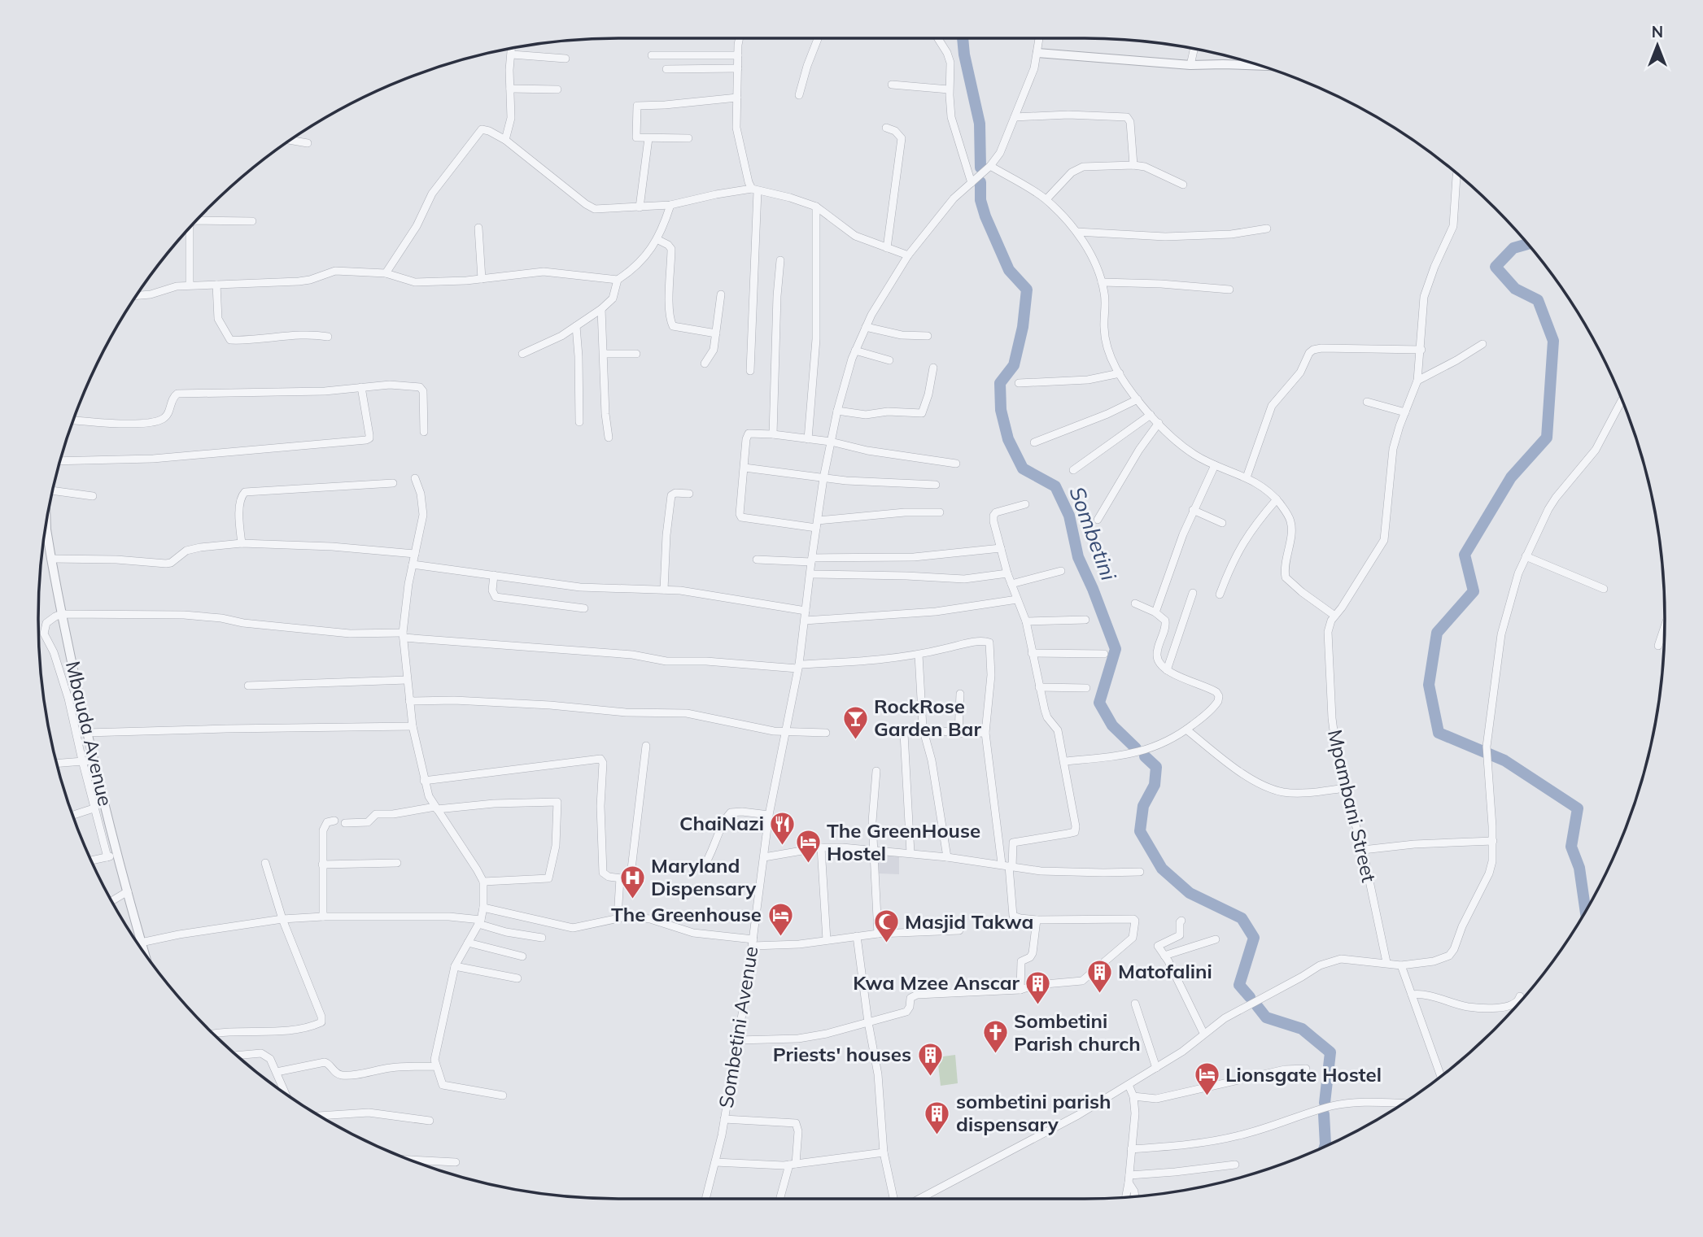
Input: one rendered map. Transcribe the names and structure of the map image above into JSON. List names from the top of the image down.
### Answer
{
  "streets": {
    "street": ["Mbauda Avenue", "Mpambani Street", "Sombetini Avenue"]
  },
  "water": ["Sombetini"],
  "places": {
    "bar": ["RockRose Garden Bar"],
    "restaurant": ["ChaiNazi"],
    "hotel": ["The GreenHouse Hostel", "The Greenhouse", "Lionsgate Hostel"],
    "hospital": ["Maryland Dispensary"],
    "mosque": ["Masjid Takwa"],
    "building": [
      "Matofalini",
      "Kwa Mzee Anscar",
      "Priests' houses",
      "sombetini parish dispensary"
    ],
    "church": ["Sombetini Parish church"]
  },
  "north": "top"
}
